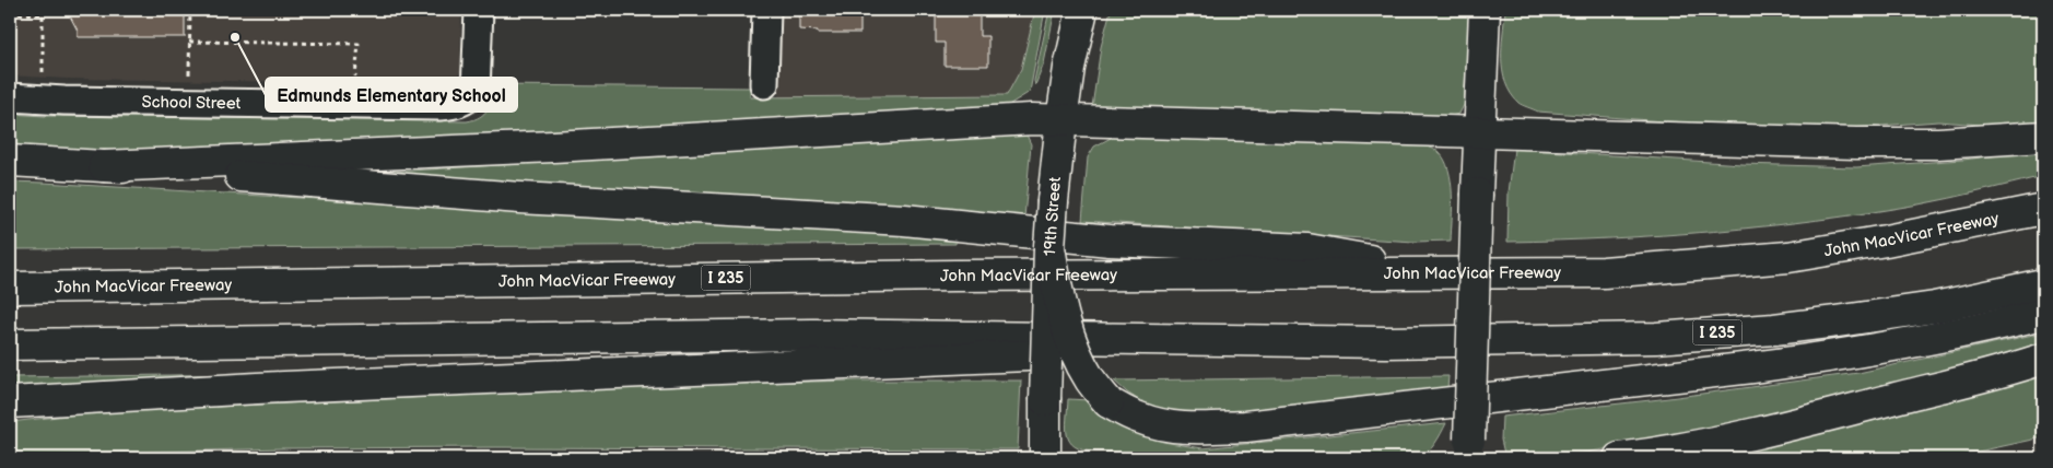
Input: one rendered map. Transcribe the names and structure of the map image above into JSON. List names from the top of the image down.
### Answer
{
  "streets": {
    "main road": ["19th Street", "John MacVicar Freeway", "I 235"],
    "street": ["School Street"]
  },
  "places": ["Edmunds Elementary School"]
}
